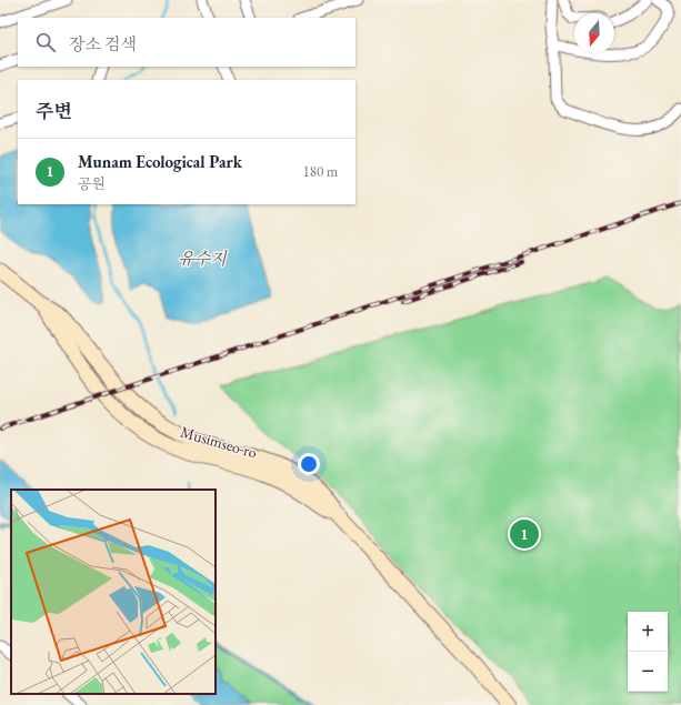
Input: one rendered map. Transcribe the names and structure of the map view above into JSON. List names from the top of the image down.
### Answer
{
  "streets": {
    "street": ["Musimseo-ro"]
  },
  "water": ["유수지"],
  "north": "bottom",
  "page": {
    "search": "장소 검색",
    "heading": "주변",
    "list": [
      {
        "mark": "1",
        "name": "Munam Ecological Park",
        "note": "공원",
        "value": "180 m"
      }
    ],
    "pins": "1",
    "map_buttons": ["+", "−"]
  }
}
